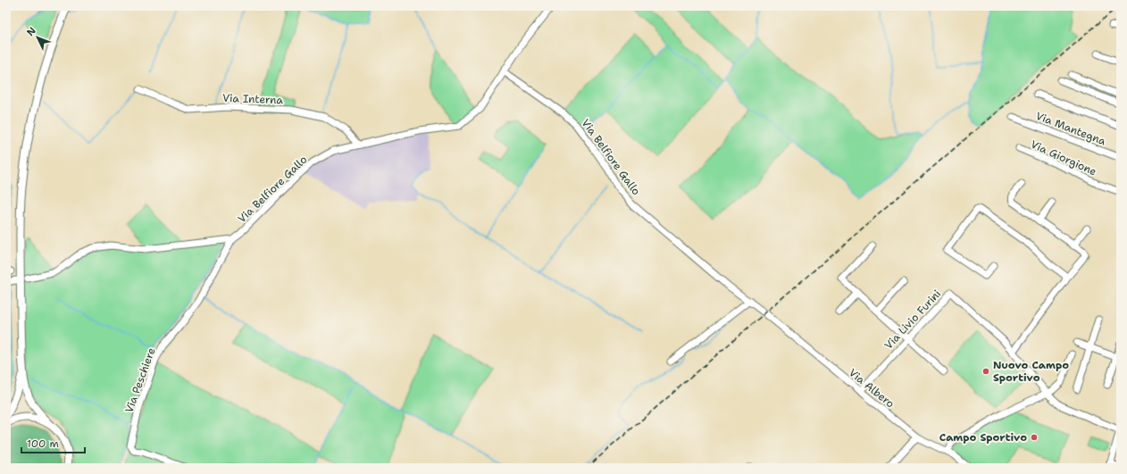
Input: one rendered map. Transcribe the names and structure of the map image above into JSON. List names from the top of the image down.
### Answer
{
  "streets": {
    "street": [
      "Via Interna",
      "Via Mantegna",
      "Via Belfiore Gallo",
      "Via Giorgione",
      "Via Livio Furini",
      "Via Peschiere",
      "Via Albero"
    ]
  },
  "crossings": [
    ["Via Interna", "Via Belfiore Gallo"],
    ["Via Belfiore Gallo", "Via Peschiere"],
    ["Via Belfiore Gallo", "Via Albero"],
    ["Via Livio Furini", "Via Albero"]
  ],
  "places": ["Nuovo Campo Sportivo", "Campo Sportivo"],
  "scale_bar": "100 m",
  "north": "top left"
}
